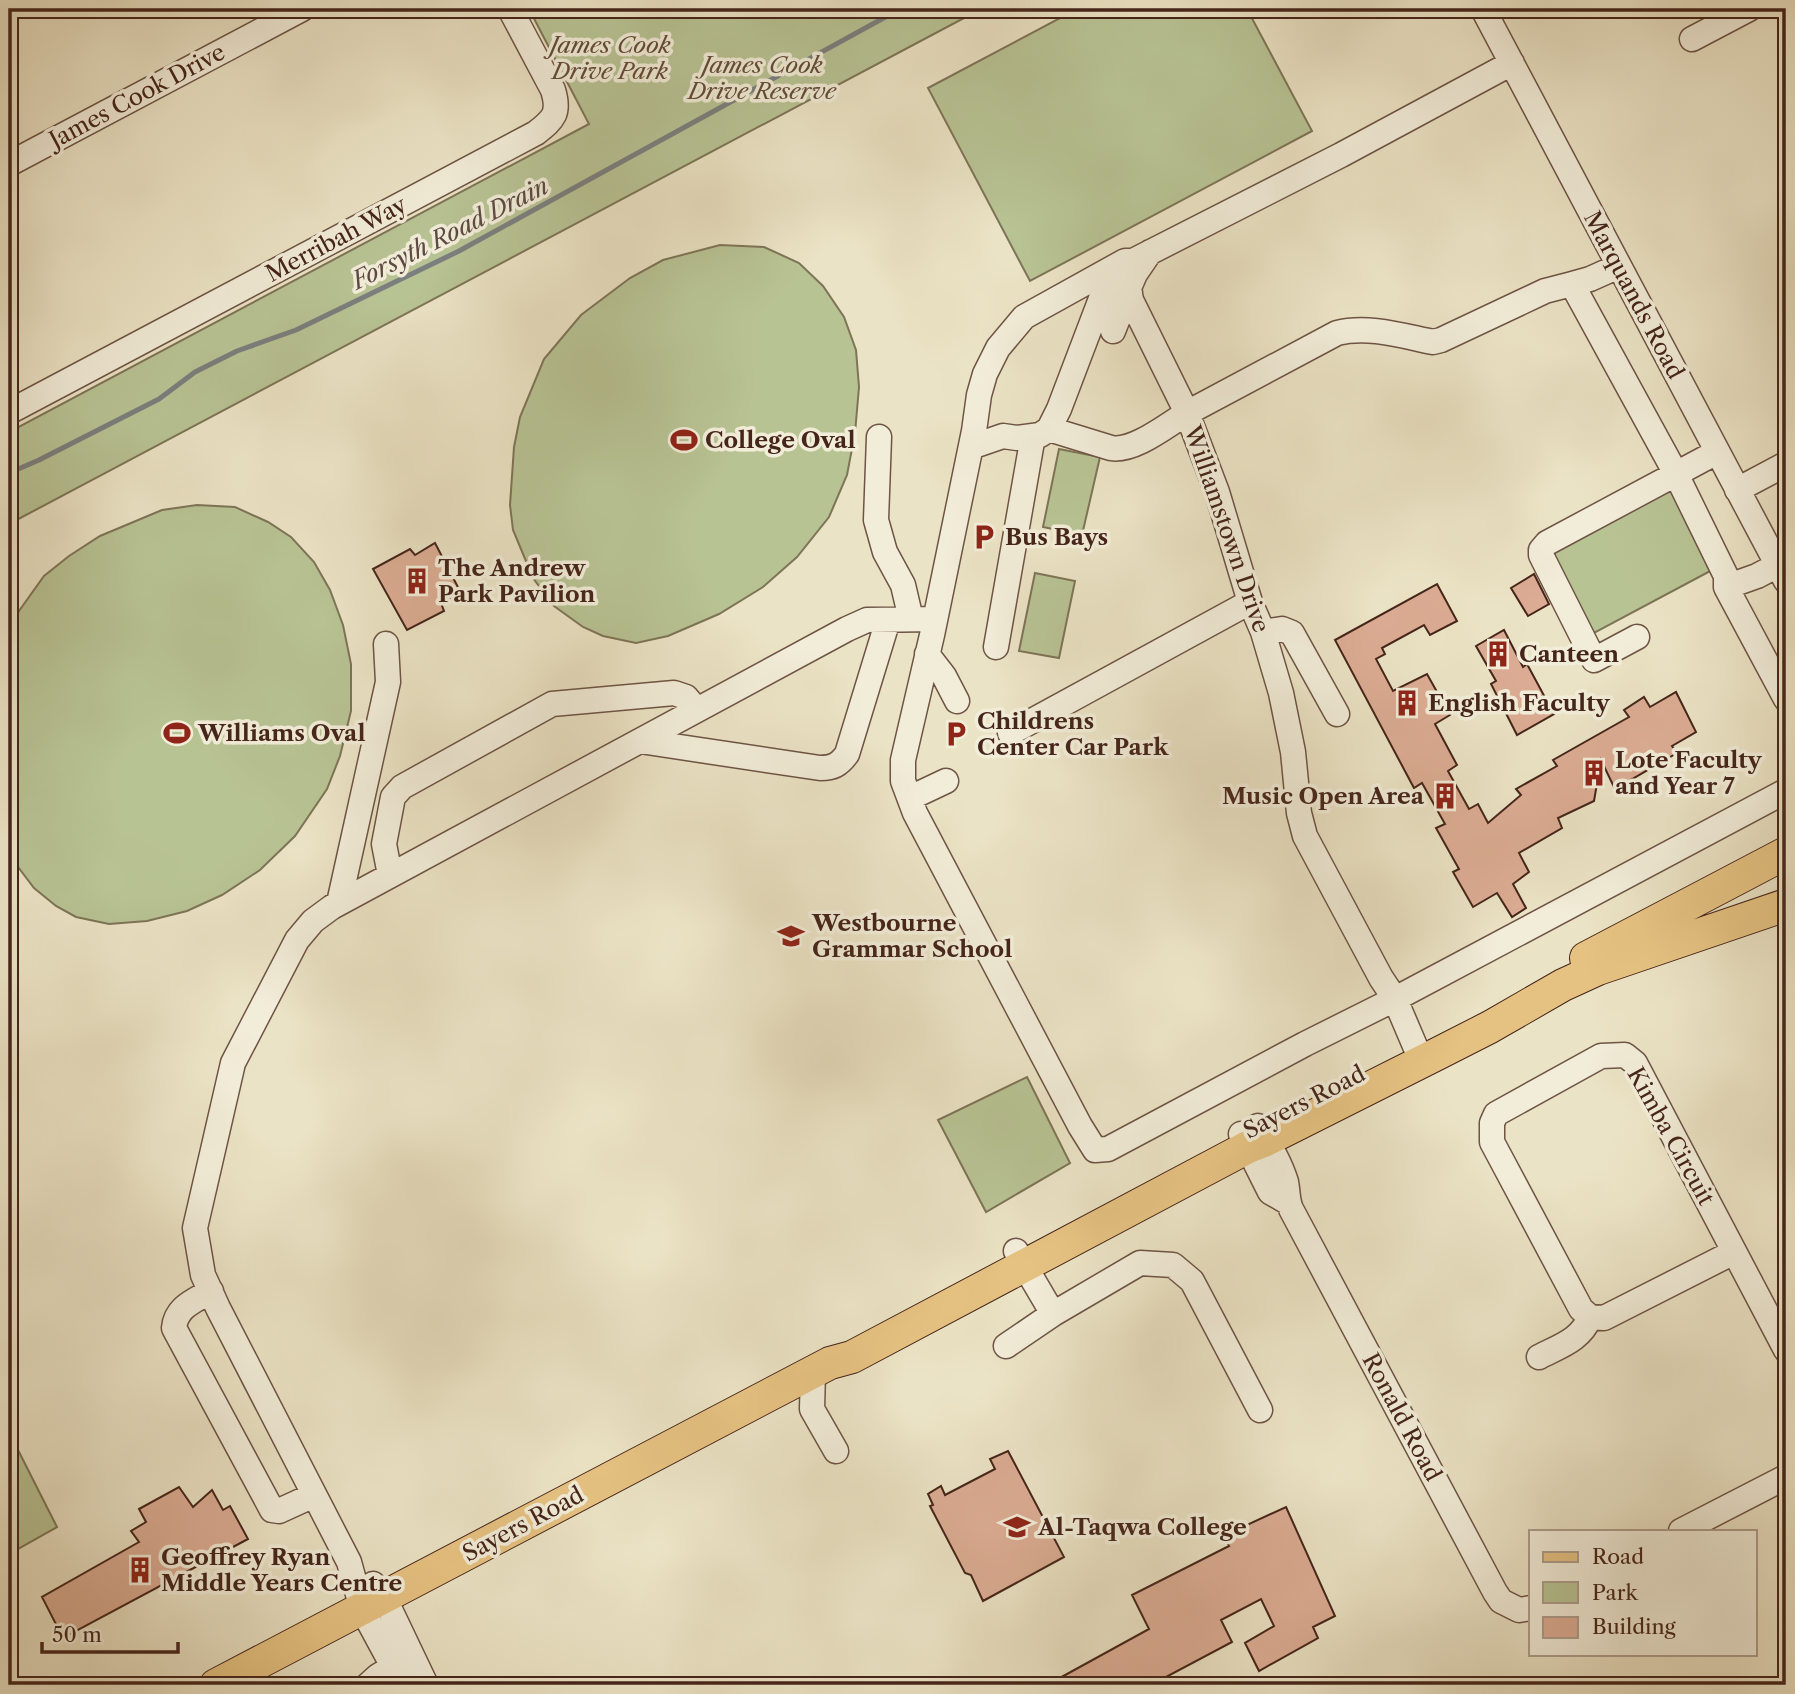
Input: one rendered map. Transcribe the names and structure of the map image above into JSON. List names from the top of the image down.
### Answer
{
  "streets": {
    "main road": ["Sayers Road"],
    "street": [
      "James Cook Drive",
      "Merribah Way",
      "Marquands Road",
      "Williamstown Drive",
      "Kimba Circuit",
      "Ronald Road"
    ]
  },
  "crossings": [
    ["Williamstown Drive", "Sayers Road"],
    ["Sayers Road", "Ronald Road"]
  ],
  "water": ["Forsyth Road Drain"],
  "parks": ["James Cook Drive Park", "James Cook Drive Reserve"],
  "places": {
    "sports": ["College Oval", "Williams Oval"],
    "parking": ["Bus Bays", "Childrens Center Car Park"],
    "building": [
      "The Andrew Park Pavilion",
      "Canteen",
      "English Faculty",
      "Lote Faculty and Year 7",
      "Music Open Area",
      "Geoffrey Ryan Middle Years Centre"
    ],
    "school or university": ["Westbourne Grammar School", "Al-Taqwa College"]
  },
  "legend": ["Road", "Park", "Building"],
  "scale_bar": "50 m"
}
